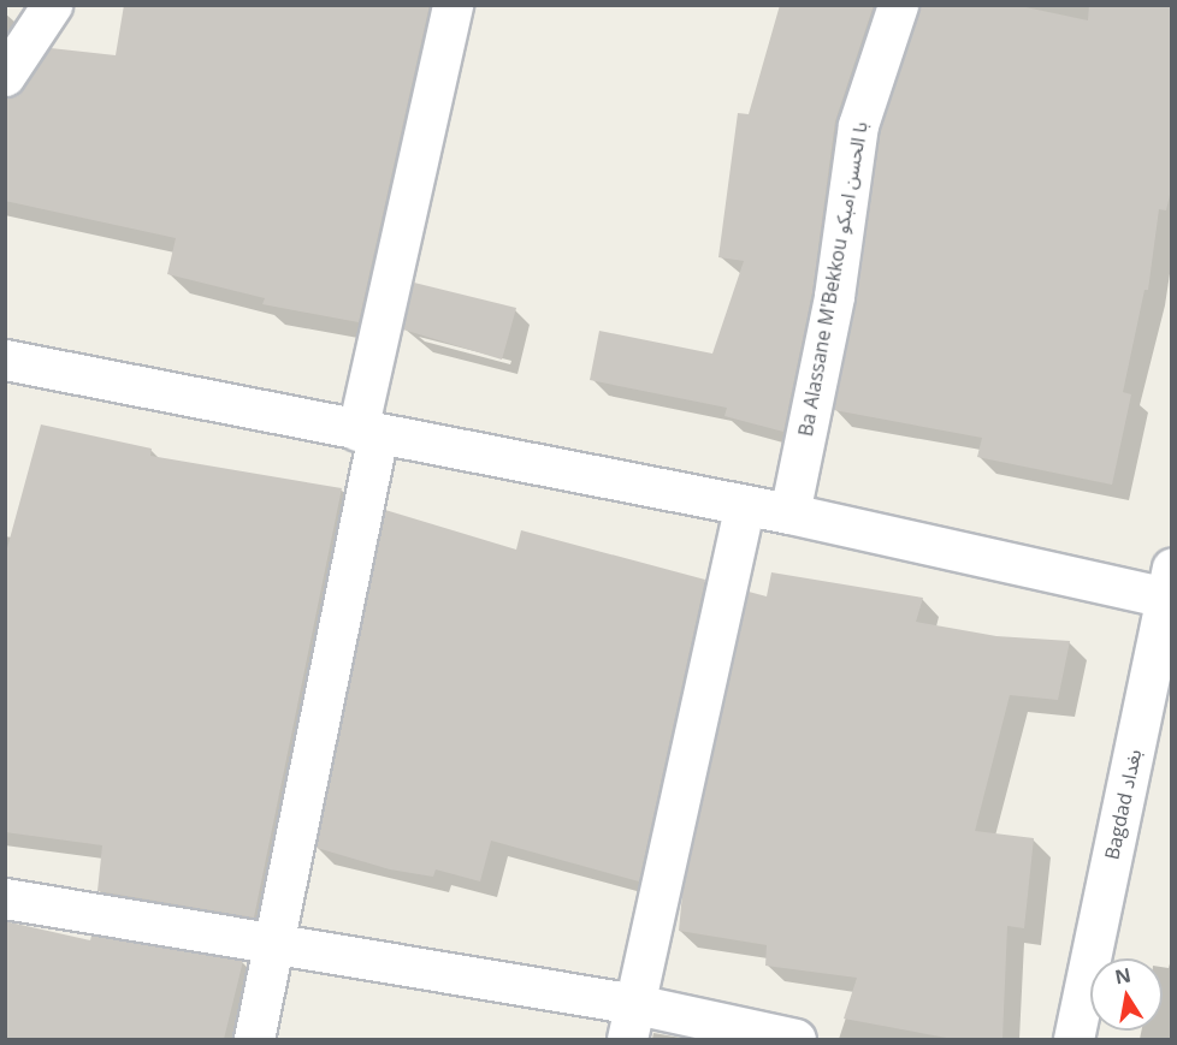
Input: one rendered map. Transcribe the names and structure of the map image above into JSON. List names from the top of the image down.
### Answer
{
  "streets": {
    "street": ["Ba Alassane M'Bekkou با الحسن امبكو", "Bagdad بغداد"]
  },
  "north": "top"
}
